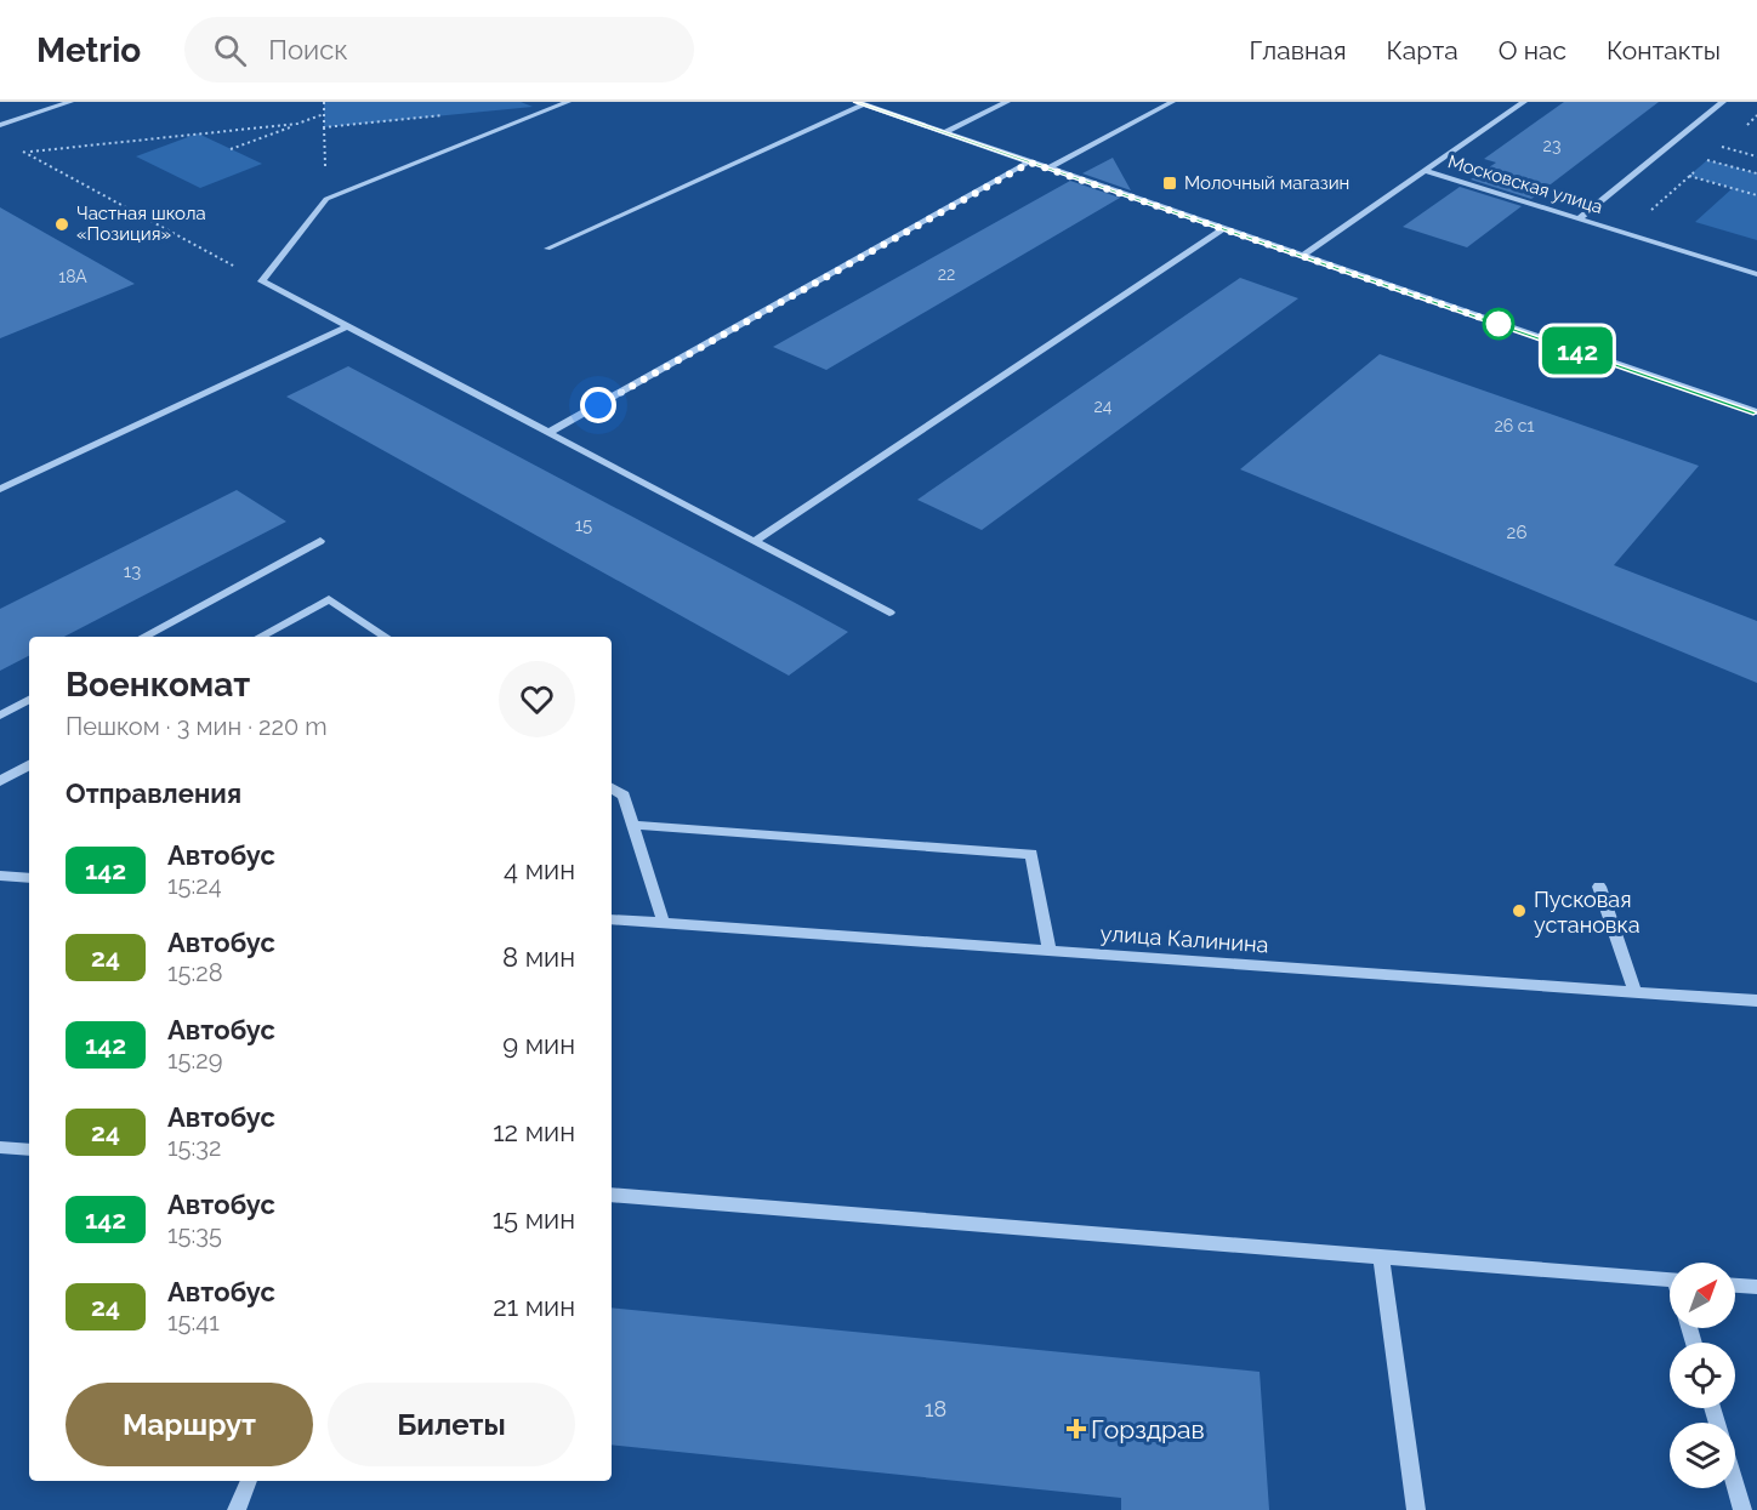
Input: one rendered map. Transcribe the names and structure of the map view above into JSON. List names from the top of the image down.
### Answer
{
  "streets": {
    "street": ["Московская улица", "улица Калинина"]
  },
  "places": {
    "transit": ["Молочный магазин"],
    "other": ["Частная школа «Позиция»", "Пусковая установка"],
    "health": ["Горздрав"]
  },
  "lines": ["bus line 142"],
  "house_numbers": [
    "23",
    "22",
    "18А",
    "24",
    "26 с1",
    "15",
    "26",
    "13",
    "18"
  ],
  "north": "top right",
  "page": {
    "header": "Metrio",
    "search": "Поиск",
    "nav": [
      "Главная",
      "Карта",
      "О нас",
      "Контакты"
    ],
    "on_map": "142",
    "heading": [
      ["Военкомат", "Пешком · 3 мин · 220 m"],
      "Отправления"
    ],
    "list": [
      {
        "mark": "142",
        "name": "Автобус",
        "note": "15:24",
        "value": "4 мин"
      },
      {
        "mark": "24",
        "name": "Автобус",
        "note": "15:28",
        "value": "8 мин"
      },
      {
        "mark": "142",
        "name": "Автобус",
        "note": "15:29",
        "value": "9 мин"
      },
      {
        "mark": "24",
        "name": "Автобус",
        "note": "15:32",
        "value": "12 мин"
      },
      {
        "mark": "142",
        "name": "Автобус",
        "note": "15:35",
        "value": "15 мин"
      },
      {
        "mark": "24",
        "name": "Автобус",
        "note": "15:41",
        "value": "21 мин"
      }
    ],
    "buttons": ["Маршрут", "Билеты"]
  }
}
